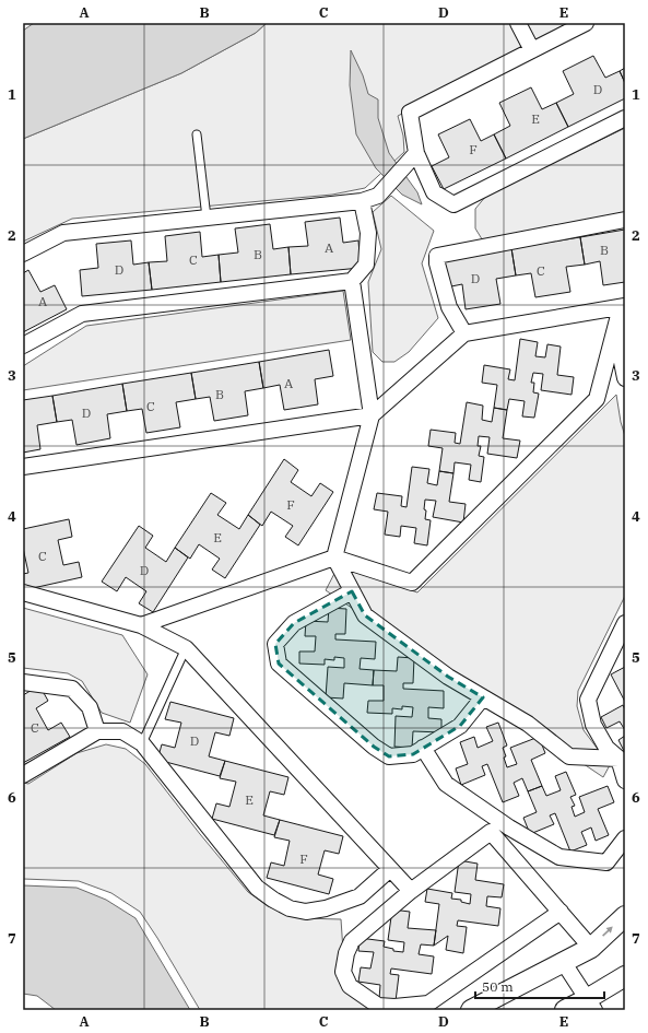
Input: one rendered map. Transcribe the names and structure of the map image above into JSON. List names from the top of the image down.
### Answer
{
  "house_numbers": [
    "D",
    "E",
    "F",
    "A",
    "B",
    "B",
    "C",
    "D",
    "C",
    "D",
    "A",
    "A",
    "B",
    "C",
    "D",
    "F",
    "E",
    "C",
    "D",
    "C",
    "D",
    "E",
    "F"
  ],
  "scale_bar": "50 m",
  "grid": {
    "columns": [
      "A",
      "B",
      "C",
      "D",
      "E"
    ],
    "rows": [
      "1",
      "2",
      "3",
      "4",
      "5",
      "6",
      "7"
    ]
  }
}
